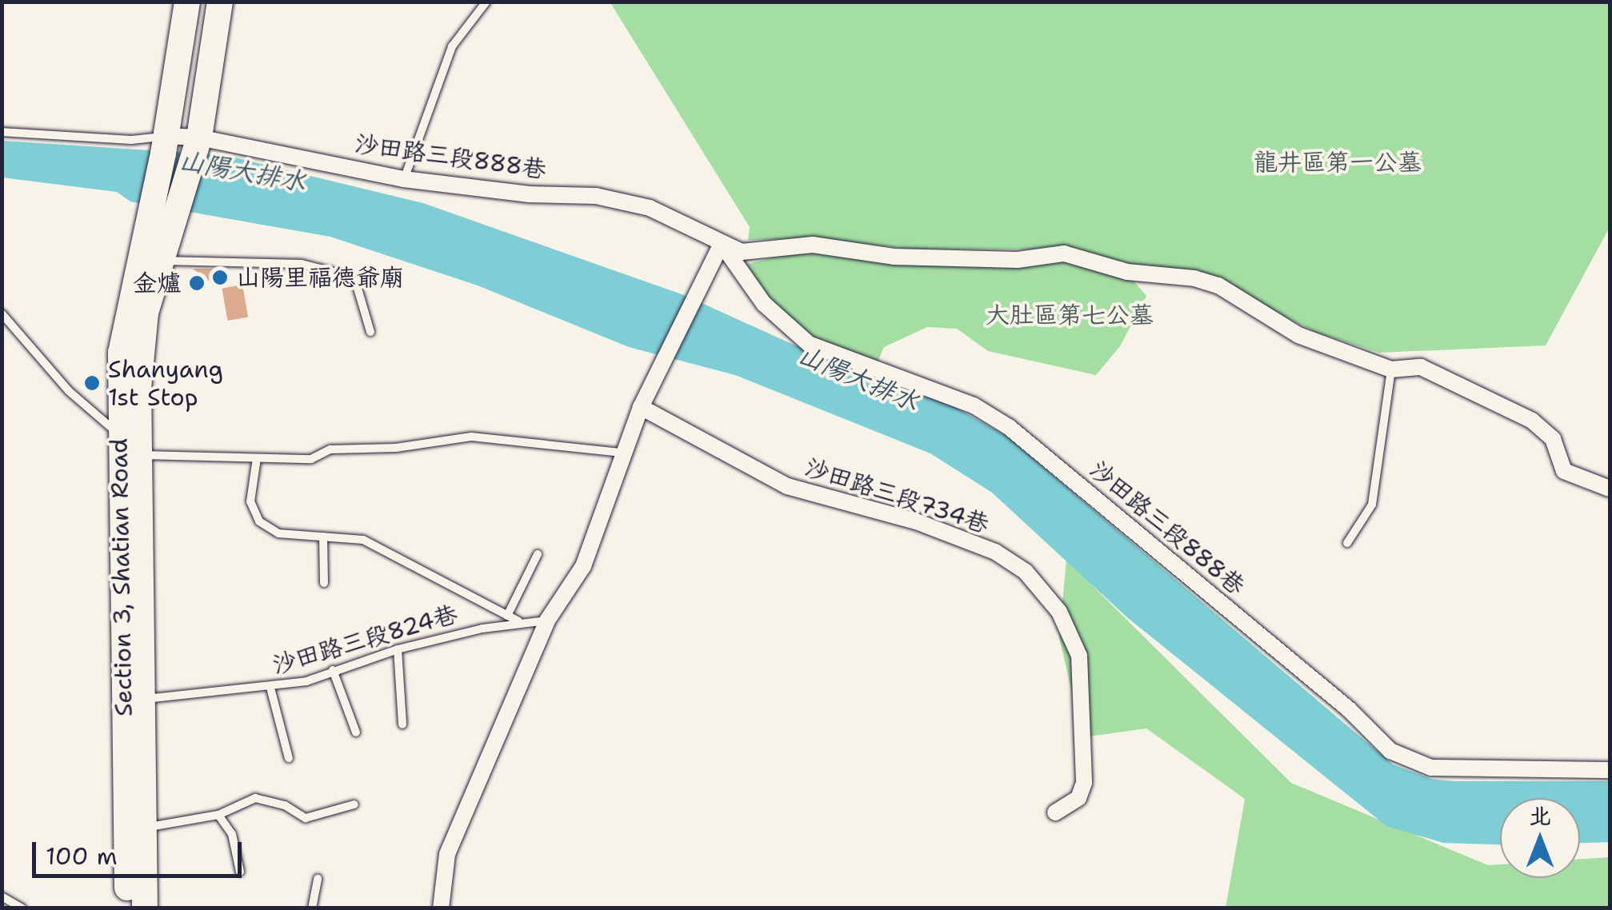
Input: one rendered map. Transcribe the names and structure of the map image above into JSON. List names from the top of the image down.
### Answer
{
  "streets": {
    "main road": ["Section 3, Shatian Road"],
    "street": ["沙田路三段888巷", "沙田路三段734巷"],
    "lane": ["沙田路三段824巷"]
  },
  "crossings": [
    ["Section 3, Shatian Road", "沙田路三段824巷"]
  ],
  "water": ["山陽大排水"],
  "parks": ["龍井區第一公墓", "大肚區第七公墓"],
  "places": ["山陽里福德爺廟", "金爐", "Shanyang 1st Stop"],
  "scale_bar": "100 m",
  "north": "top"
}
